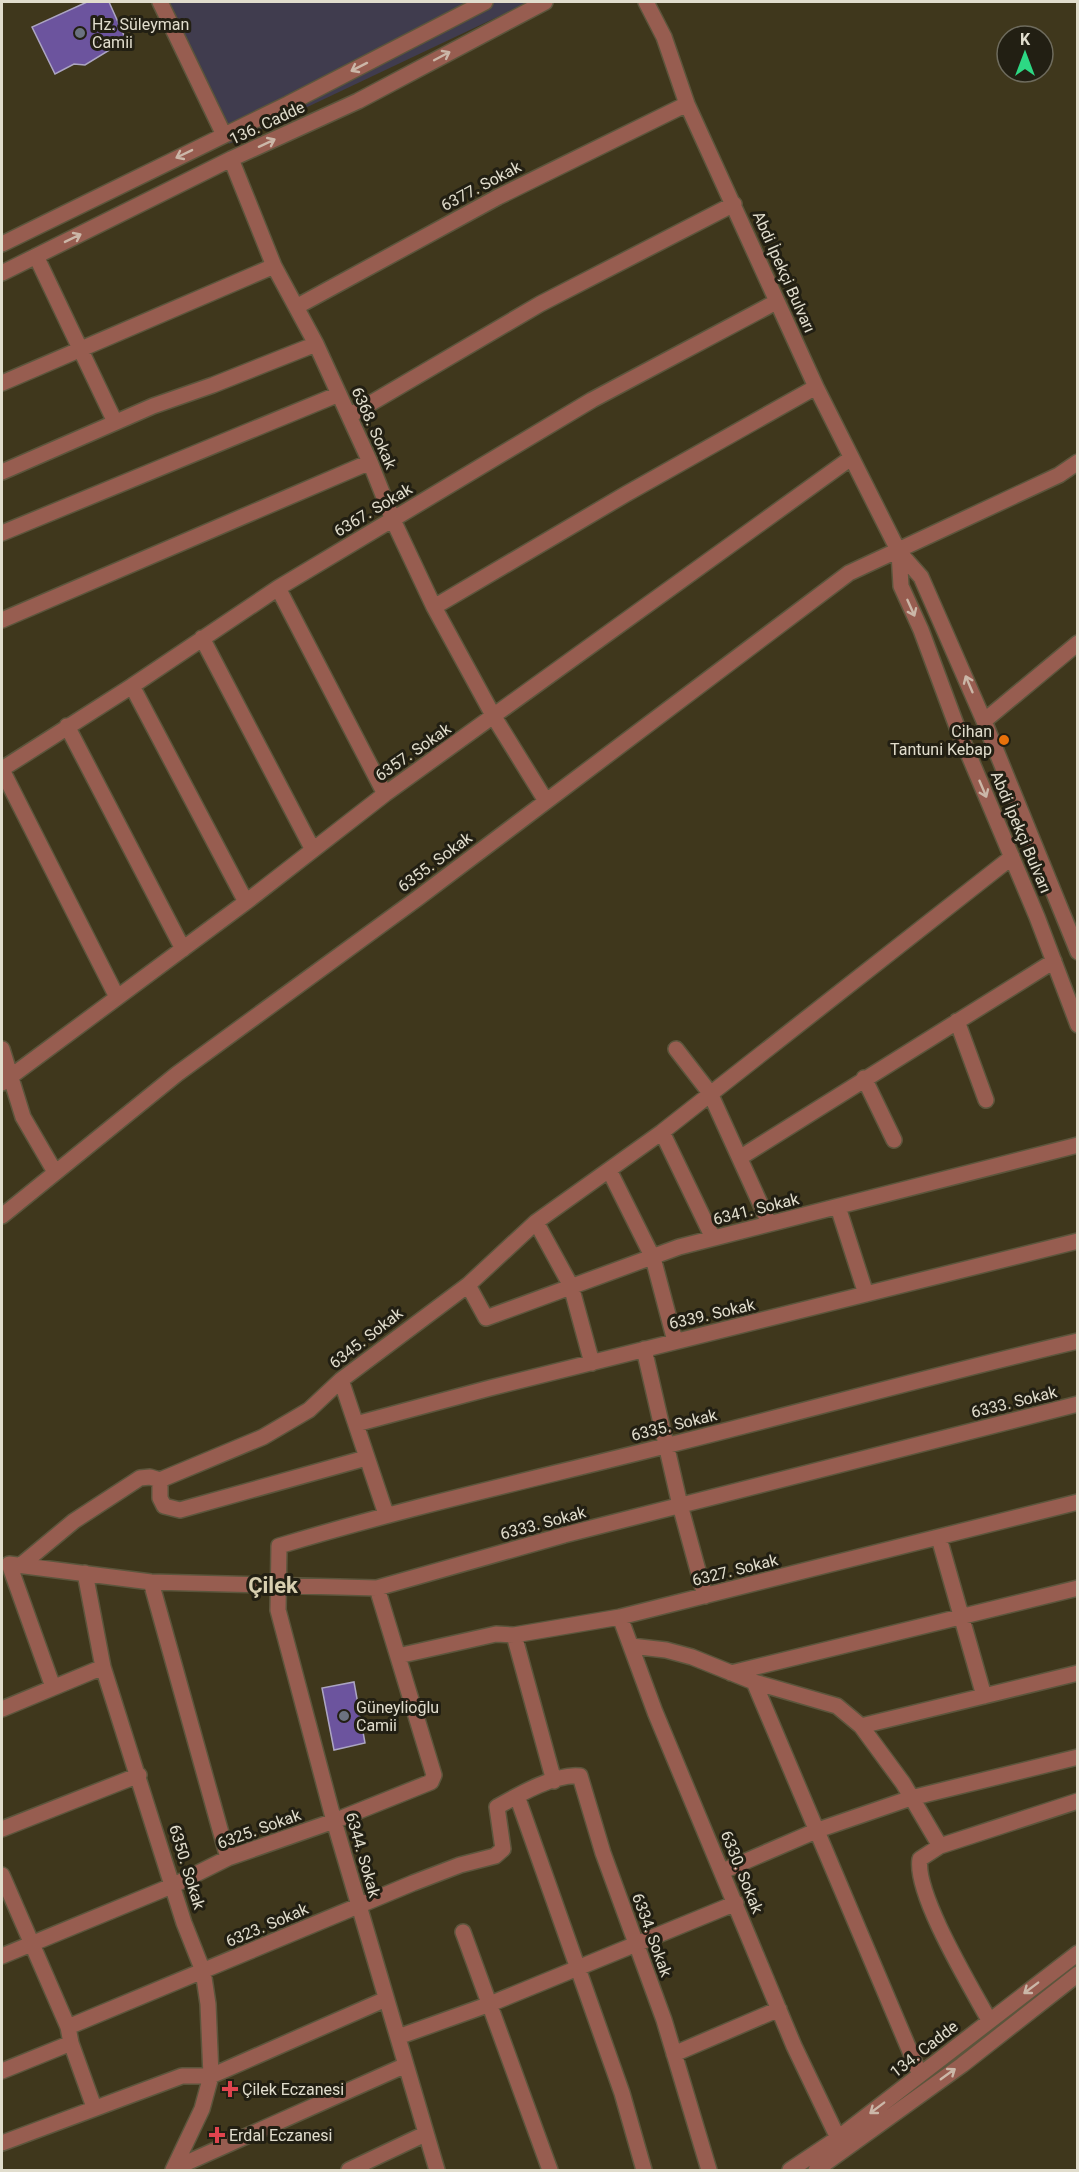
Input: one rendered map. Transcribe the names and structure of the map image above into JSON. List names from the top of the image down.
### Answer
{
  "streets": {
    "street": [
      "136. Cadde",
      "6377. Sokak",
      "Abdi İpekçi Bulvarı",
      "6368. Sokak",
      "6367. Sokak",
      "6357. Sokak",
      "6355. Sokak",
      "6341. Sokak",
      "6339. Sokak",
      "6345. Sokak",
      "6333. Sokak",
      "6335. Sokak",
      "6327. Sokak",
      "6325. Sokak",
      "6344. Sokak",
      "6350. Sokak",
      "6330. Sokak",
      "6323. Sokak",
      "6334. Sokak",
      "134. Cadde"
    ]
  },
  "crossings": [
    ["136. Cadde", "6368. Sokak"],
    ["6377. Sokak", "Abdi İpekçi Bulvarı"],
    ["6377. Sokak", "6368. Sokak"],
    ["Abdi İpekçi Bulvarı", "6367. Sokak"],
    ["Abdi İpekçi Bulvarı", "6357. Sokak"],
    ["Abdi İpekçi Bulvarı", "6355. Sokak"],
    ["Abdi İpekçi Bulvarı", "6345. Sokak"],
    ["6368. Sokak", "6367. Sokak"],
    ["6368. Sokak", "6357. Sokak"],
    ["6368. Sokak", "6355. Sokak"],
    ["6341. Sokak", "6345. Sokak"],
    ["6345. Sokak", "6333. Sokak"],
    ["6333. Sokak", "6344. Sokak"],
    ["6333. Sokak", "6350. Sokak"],
    ["6335. Sokak", "6344. Sokak"],
    ["6327. Sokak", "6325. Sokak"],
    ["6327. Sokak", "6330. Sokak"],
    ["6325. Sokak", "6344. Sokak"],
    ["6325. Sokak", "6350. Sokak"],
    ["6344. Sokak", "6323. Sokak"],
    ["6350. Sokak", "6323. Sokak"],
    ["6330. Sokak", "134. Cadde"],
    ["6323. Sokak", "6334. Sokak"]
  ],
  "districts": ["Çilek"],
  "places": {
    "other": ["Hz. Süleyman Camii", "Cihan Tantuni Kebap", "Güneylioğlu Camii"],
    "health": ["Çilek Eczanesi", "Erdal Eczanesi"]
  },
  "north": "top"
}
